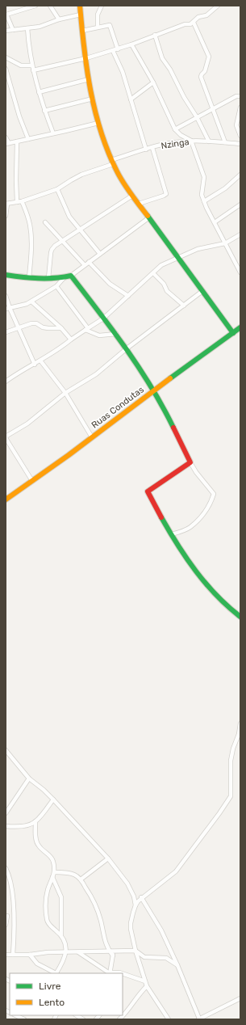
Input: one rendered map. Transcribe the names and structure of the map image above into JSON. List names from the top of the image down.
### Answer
{
  "streets": {
    "street": ["Nzinga", "Ruas Condutas"]
  },
  "legend": ["Livre", "Lento"]
}
